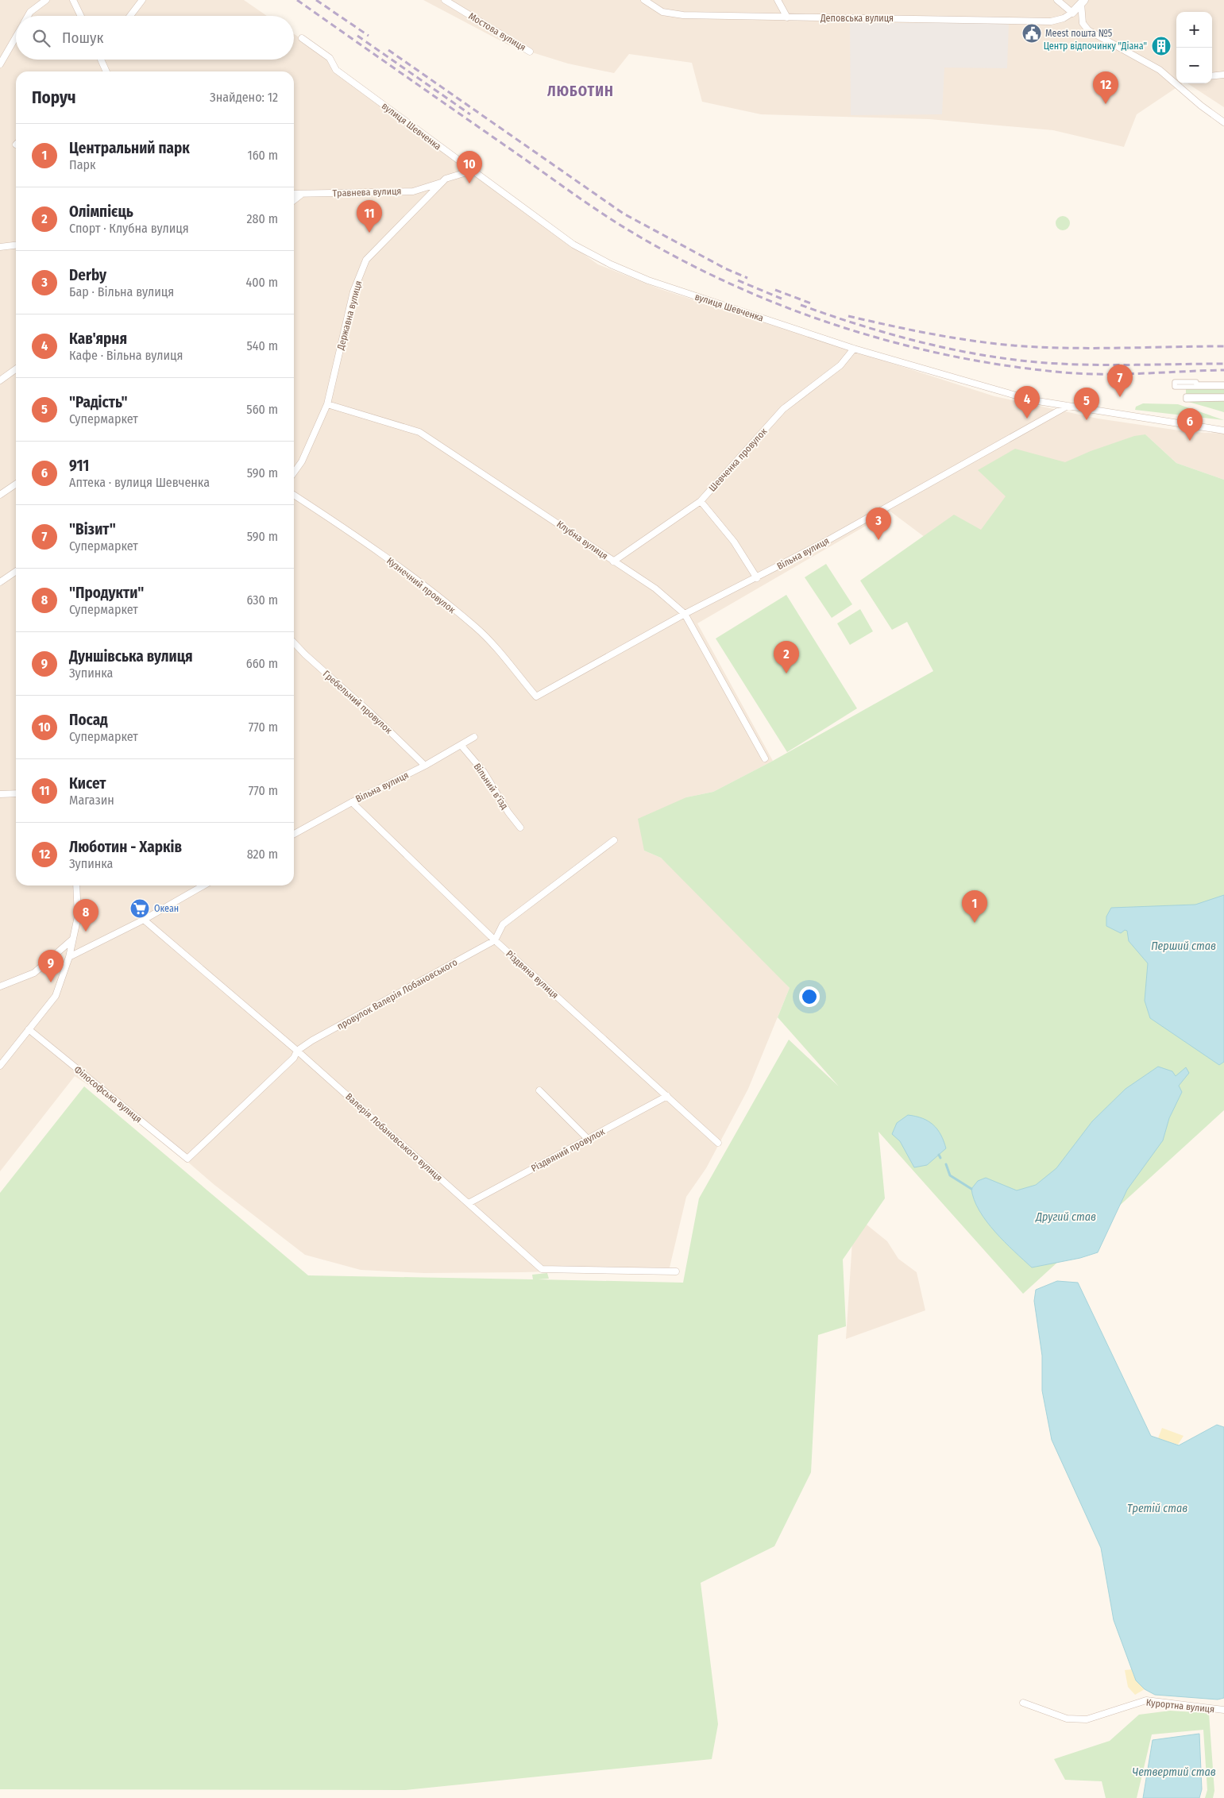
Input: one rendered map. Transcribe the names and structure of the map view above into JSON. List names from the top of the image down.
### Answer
{
  "streets": {
    "street": [
      "Деповська вулиця",
      "Мостова вулиця",
      "вулиця Шевченка",
      "Травнева вулиця",
      "Державна вулиця",
      "Шевченка провулок",
      "Клубна вулиця",
      "Вільна вулиця",
      "Кузнечний провулок",
      "Гребельний провулок",
      "Вільний в'їзд",
      "Різдвяна вулиця",
      "провулок Валерія Лобановського",
      "Філософська вулиця",
      "Валерія Лобановського вулиця",
      "Різдвяний провулок",
      "Курортна вулиця"
    ]
  },
  "crossings": [
    ["вулиця Шевченка", "Державна вулиця"],
    ["вулиця Шевченка", "Шевченка провулок"],
    ["вулиця Шевченка", "Вільна вулиця"],
    ["Травнева вулиця", "Державна вулиця"],
    ["Державна вулиця", "Клубна вулиця"],
    ["Шевченка провулок", "Клубна вулиця"],
    ["Клубна вулиця", "Вільна вулиця"],
    ["Вільна вулиця", "Кузнечний провулок"],
    ["Вільна вулиця", "Гребельний провулок"],
    ["Вільна вулиця", "Вільний в'їзд"],
    ["Вільна вулиця", "Різдвяна вулиця"],
    ["Різдвяна вулиця", "провулок Валерія Лобановського"],
    ["Різдвяна вулиця", "Різдвяний провулок"],
    ["провулок Валерія Лобановського", "Філософська вулиця"],
    ["провулок Валерія Лобановського", "Валерія Лобановського вулиця"],
    ["Валерія Лобановського вулиця", "Різдвяний провулок"]
  ],
  "districts": ["ЛЮБОТИН"],
  "water": [
    "Перший став",
    "Другий став",
    "Третій став",
    "Четвертий став"
  ],
  "places": {
    "public building": ["Meest пошта №5"],
    "building": ["Центр відпочинку \"Діана\""],
    "supermarket": ["Океан"]
  },
  "page": {
    "map_buttons": ["+", "−"],
    "search": "Пошук",
    "pins": [
      "12",
      "10",
      "11",
      "7",
      "4",
      "5",
      "6",
      "3",
      "2",
      "1",
      "8",
      "9"
    ],
    "heading": ["Поруч", "Знайдено: 12"],
    "list": [
      {
        "mark": "1",
        "name": "Центральний парк",
        "note": "Парк",
        "value": "160 m"
      },
      {
        "mark": "2",
        "name": "Олімпієць",
        "note": "Спорт · Клубна вулиця",
        "value": "280 m"
      },
      {
        "mark": "3",
        "name": "Derby",
        "note": "Бар · Вільна вулиця",
        "value": "400 m"
      },
      {
        "mark": "4",
        "name": "Кав'ярня",
        "note": "Кафе · Вільна вулиця",
        "value": "540 m"
      },
      {
        "mark": "5",
        "name": "\"Радість\"",
        "note": "Супермаркет",
        "value": "560 m"
      },
      {
        "mark": "6",
        "name": "911",
        "note": "Аптека · вулиця Шевченка",
        "value": "590 m"
      },
      {
        "mark": "7",
        "name": "\"Візит\"",
        "note": "Супермаркет",
        "value": "590 m"
      },
      {
        "mark": "8",
        "name": "\"Продукти\"",
        "note": "Супермаркет",
        "value": "630 m"
      },
      {
        "mark": "9",
        "name": "Дуншівська вулиця",
        "note": "Зупинка",
        "value": "660 m"
      },
      {
        "mark": "10",
        "name": "Посад",
        "note": "Супермаркет",
        "value": "770 m"
      },
      {
        "mark": "11",
        "name": "Кисет",
        "note": "Магазин",
        "value": "770 m"
      },
      {
        "mark": "12",
        "name": "Люботин - Харків",
        "note": "Зупинка",
        "value": "820 m"
      }
    ]
  }
}
